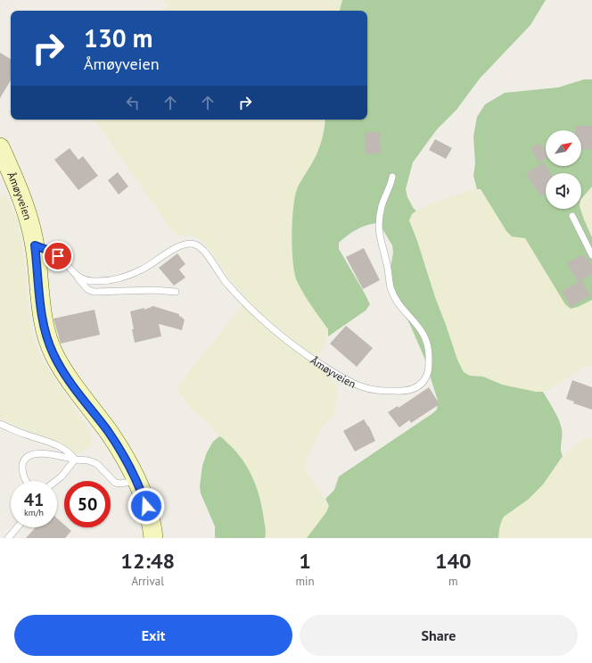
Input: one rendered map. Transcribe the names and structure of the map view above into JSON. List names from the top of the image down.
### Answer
{
  "streets": {
    "main road": ["Åmøyveien"]
  },
  "north": "top right",
  "page": {
    "turn": ["130 m", "Åmøyveien"],
    "speed": "41 km/h",
    "limit": "50",
    "eta": [
      "12:48",
      "Arrival",
      "1",
      "min",
      "140",
      "m"
    ],
    "buttons": ["Exit", "Share"]
  }
}
